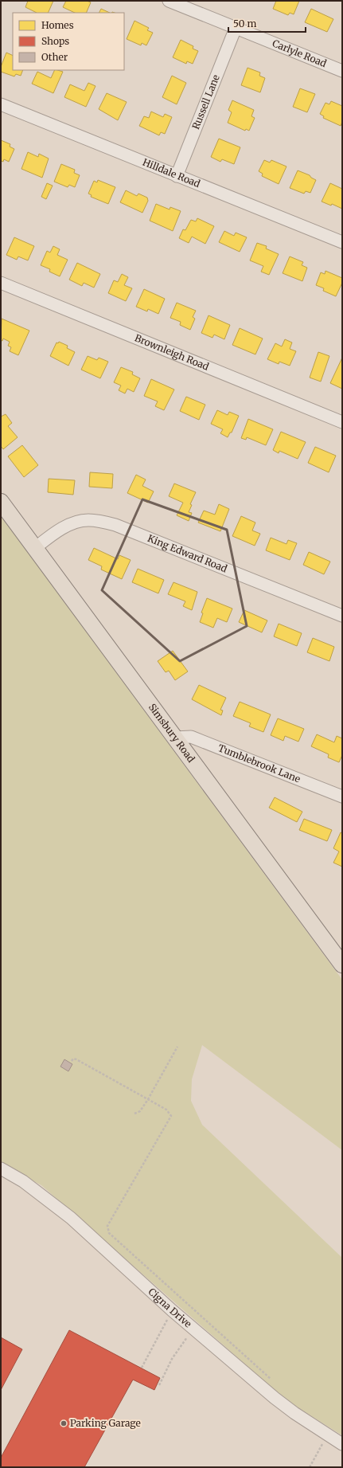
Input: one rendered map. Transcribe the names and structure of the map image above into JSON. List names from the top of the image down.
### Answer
{
  "streets": {
    "main road": ["Simsbury Road"],
    "street": [
      "Carlyle Road",
      "Russell Lane",
      "Hilldale Road",
      "Brownleigh Road",
      "King Edward Road",
      "Tumblebrook Lane",
      "Cigna Drive"
    ]
  },
  "crossings": [
    ["Carlyle Road", "Russell Lane"],
    ["Russell Lane", "Hilldale Road"],
    ["King Edward Road", "Simsbury Road"],
    ["Simsbury Road", "Tumblebrook Lane"]
  ],
  "places": ["Parking Garage"],
  "legend": ["Homes", "Shops", "Other"],
  "scale_bar": "50 m"
}
